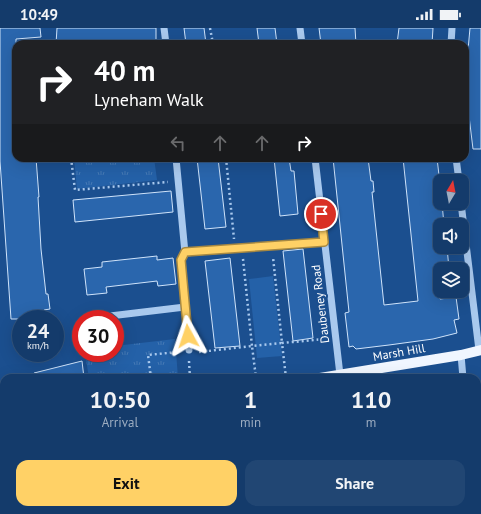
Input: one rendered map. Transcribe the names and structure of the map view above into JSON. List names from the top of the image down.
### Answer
{
  "streets": {
    "main road": ["Marsh Hill"],
    "street": ["Daubeney Road"]
  },
  "north": "top",
  "page": {
    "status": "10:49",
    "turn": ["40 m", "Lyneham Walk"],
    "speed": "24 km/h",
    "limit": "30",
    "eta": [
      "10:50",
      "Arrival",
      "1",
      "min",
      "110",
      "m"
    ],
    "buttons": ["Exit", "Share"]
  }
}
